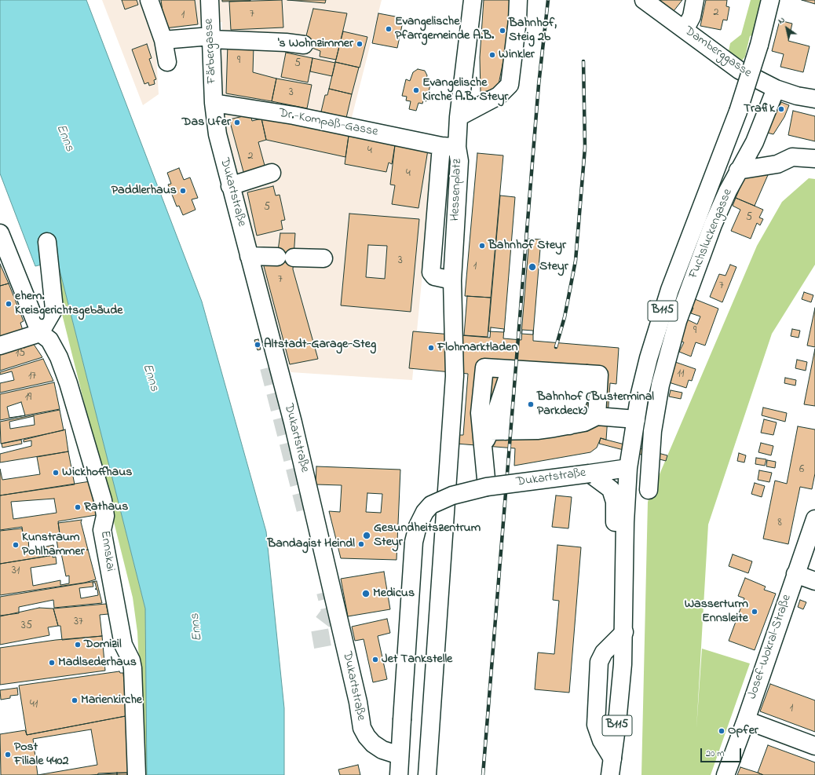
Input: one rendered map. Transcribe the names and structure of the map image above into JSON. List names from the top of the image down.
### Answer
{
  "streets": {
    "street": [
      "Färbergasse",
      "Damberggasse",
      "Dr.-Kompaß-Gasse",
      "Hessenplatz",
      "Dukartstraße",
      "Fuchsluckengasse",
      "B115",
      "Ennskai",
      "Josef-Wokral-Straße"
    ]
  },
  "crossings": [
    ["Färbergasse", "Dr.-Kompaß-Gasse"],
    ["Färbergasse", "Dukartstraße"],
    ["Damberggasse", "Fuchsluckengasse"],
    ["Dr.-Kompaß-Gasse", "Hessenplatz"],
    ["Dr.-Kompaß-Gasse", "Dukartstraße"],
    ["Dukartstraße", "B115"]
  ],
  "water": ["Enns"],
  "places": [
    "Evangelische Pfarrgemeinde A.B.",
    "Bahnhof, Steig 2b",
    "'s Wohnzimmer",
    "Winkler",
    "Evangelische Kirche A.B. Steyr",
    "Trafik",
    "Das Ufer",
    "Paddlerhaus",
    "Bahnhof Steyr",
    "Steyr",
    "ehem. Kreisgerichtsgebäude",
    "Altstadt-Garage-Steg",
    "Flohmarktladen",
    "Bahnhof (Busterminal Parkdeck)",
    "Wickhoffhaus",
    "Rathaus",
    "Gesundheitszentrum Steyr",
    "Bandagist Heindl",
    "Kunstraum Pohlhammer",
    "Medicus",
    "Wasserturm Ennsleite",
    "Domizil",
    "Jet Tankstelle",
    "Madlsederhaus",
    "Marienkirche",
    "Opfer",
    "Post Filiale 4402"
  ],
  "house_numbers": [
    "2",
    "7",
    "1",
    "9",
    "5",
    "3",
    "4",
    "2",
    "4",
    "5",
    "5",
    "3",
    "1",
    "7",
    "7",
    "9",
    "15",
    "11",
    "17",
    "19",
    "6",
    "8",
    "31",
    "37",
    "35",
    "41",
    "1"
  ],
  "scale_bar": "20 m",
  "north": "top left"
}
